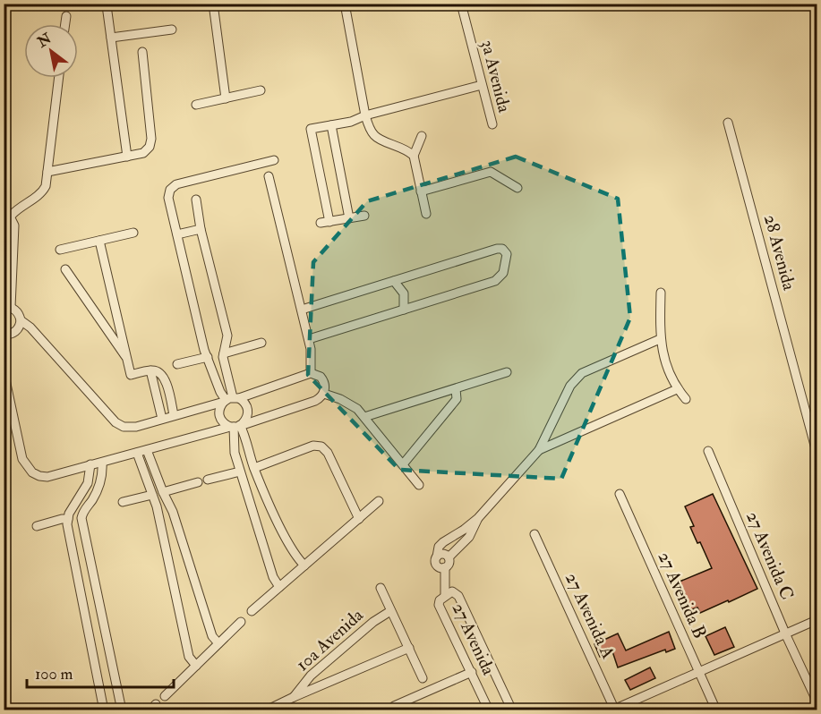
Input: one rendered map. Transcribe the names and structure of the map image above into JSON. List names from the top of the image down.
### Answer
{
  "streets": {
    "street": [
      "3a Avenida",
      "28 Avenida",
      "27 Avenida C",
      "27 Avenida B",
      "27 Avenida A",
      "27 Avenida",
      "10a Avenida"
    ]
  },
  "scale_bar": "100 m",
  "north": "top left"
}
